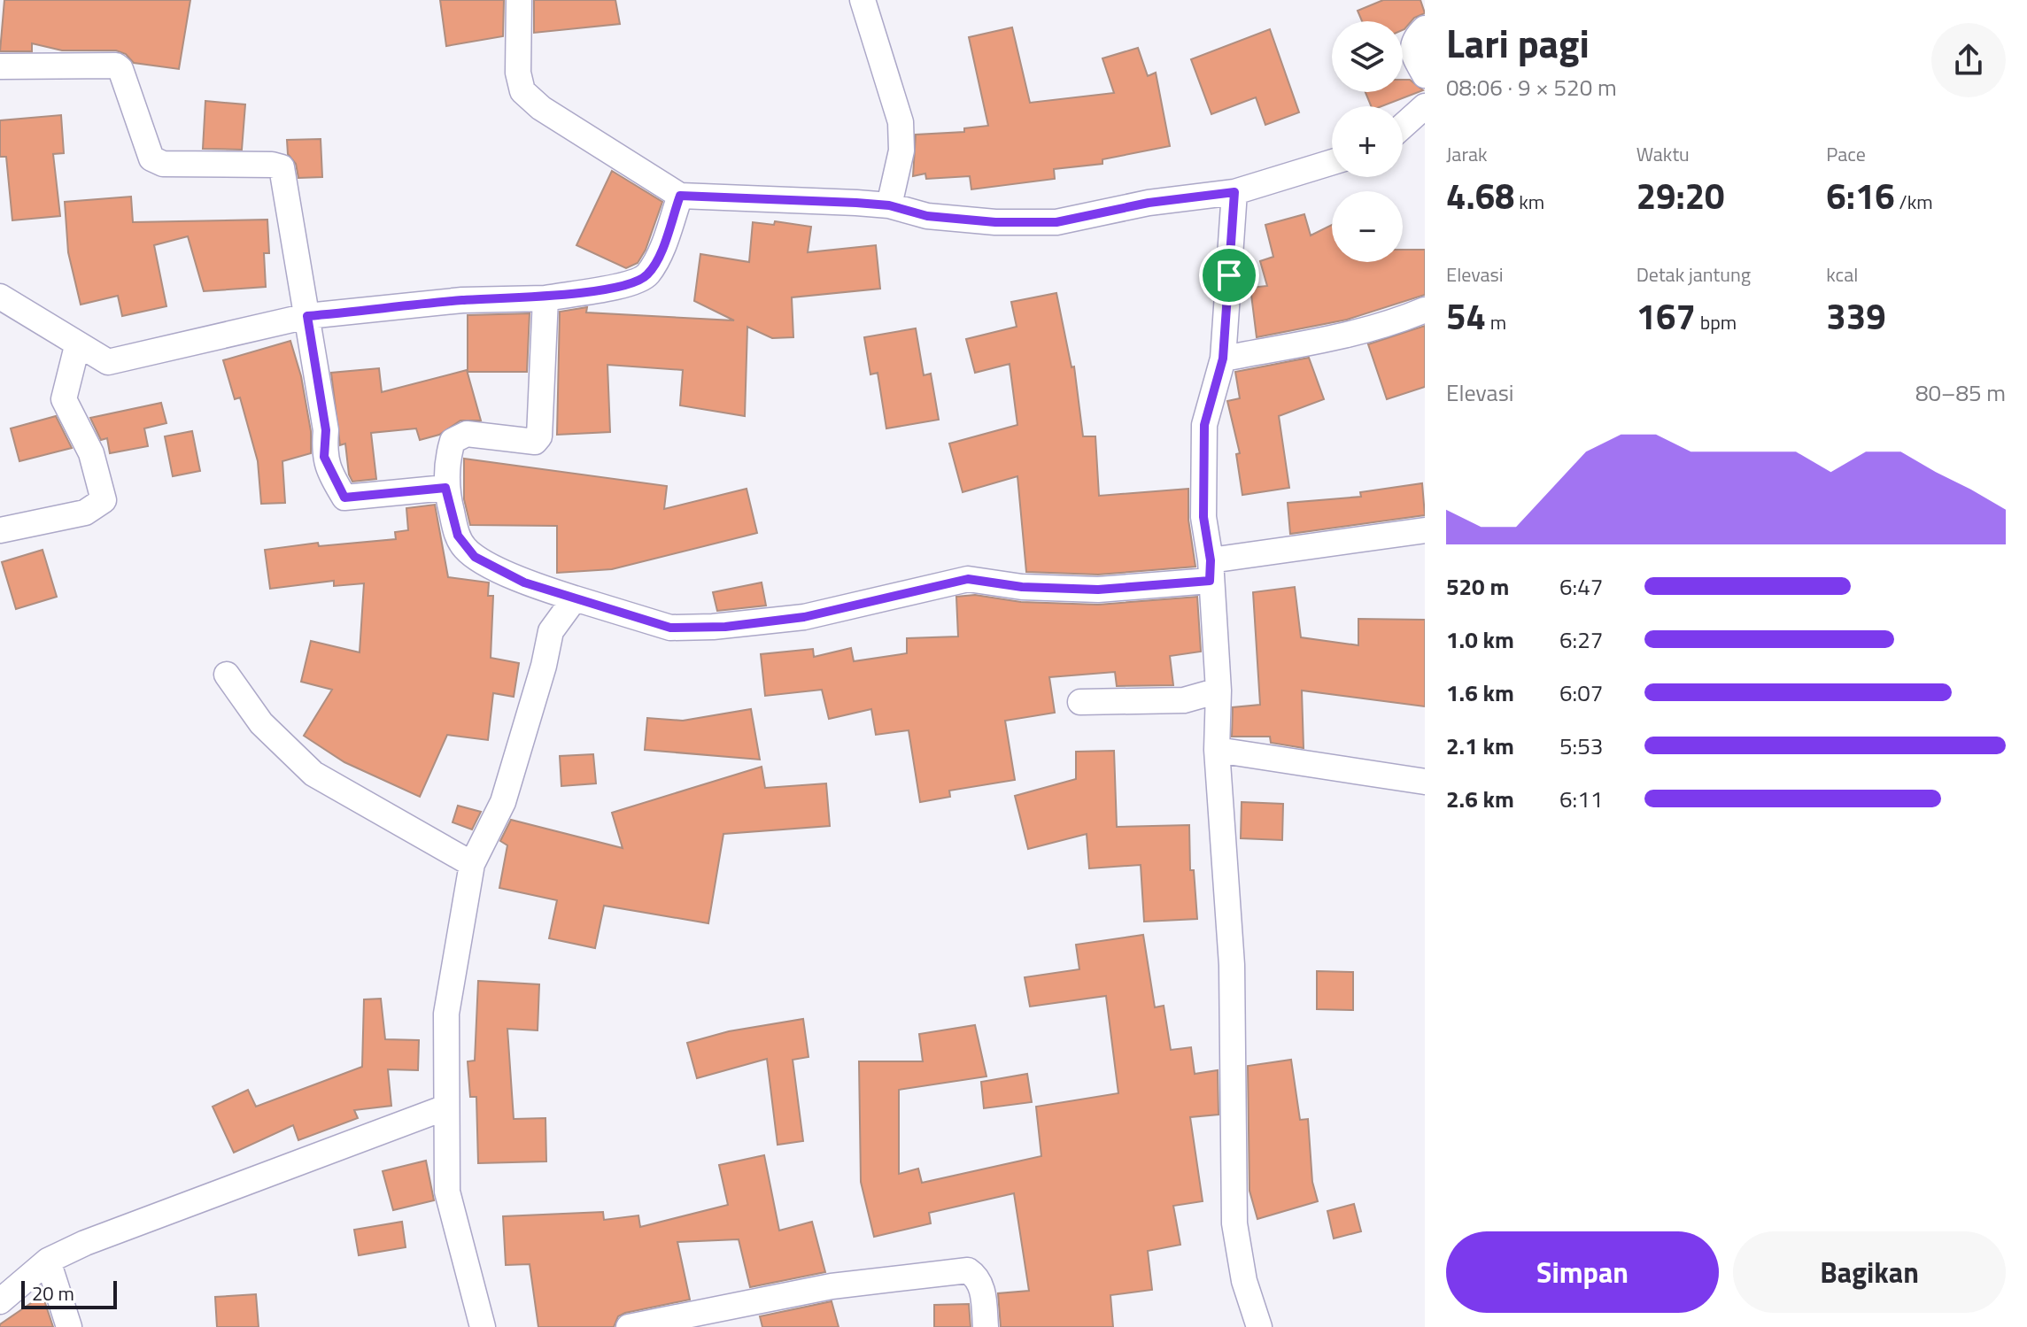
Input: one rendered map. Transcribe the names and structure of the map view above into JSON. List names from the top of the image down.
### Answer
{
  "scale_bar": "20 m",
  "page": {
    "heading": ["Lari pagi", "08:06 · 9 × 520 m"],
    "map_buttons": ["+", "−"],
    "stats": [
      ["Jarak", "4.68 km"],
      ["Waktu", "29:20"],
      ["Pace", "6:16 /km"],
      ["Elevasi", "54 m"],
      ["Detak jantung", "167 bpm"],
      ["kcal", "339"]
    ],
    "chart": ["Elevasi", "80–85 m"],
    "list": [
      {
        "name": "520 m",
        "note": "6:47"
      },
      {
        "name": "1.0 km",
        "note": "6:27"
      },
      {
        "name": "1.6 km",
        "note": "6:07"
      },
      {
        "name": "2.1 km",
        "note": "5:53"
      },
      {
        "name": "2.6 km",
        "note": "6:11"
      }
    ],
    "buttons": ["Simpan", "Bagikan"],
    "scale": "20 m"
  }
}
